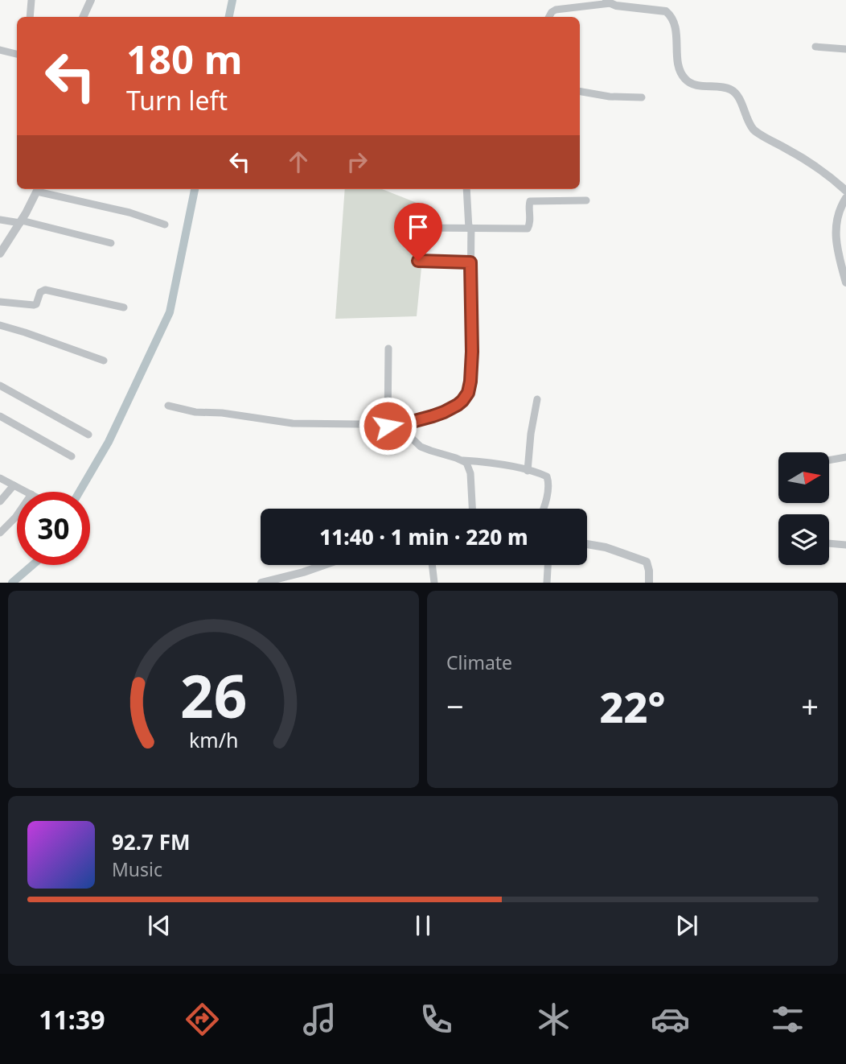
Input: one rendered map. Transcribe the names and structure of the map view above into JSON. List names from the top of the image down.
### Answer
{
  "north": "right",
  "page": {
    "turn": ["180 m", "Turn left"],
    "limit": "30",
    "trip": "11:40 · 1 min · 220 m",
    "tile": "Climate",
    "heat": ["−", "22°", "+"],
    "song": ["92.7 FM", "Music"],
    "tabs": "11:39",
    "gauge": ["26", "km/h"]
  }
}
